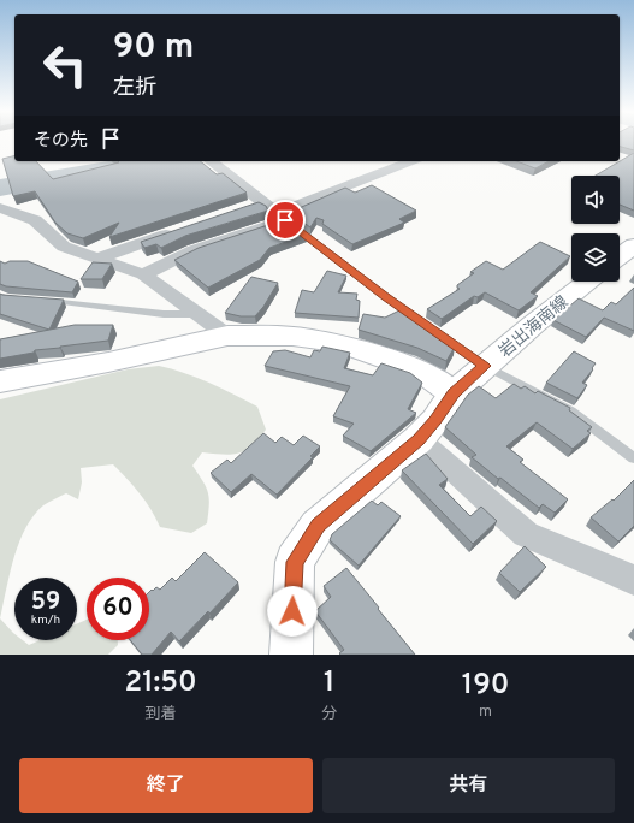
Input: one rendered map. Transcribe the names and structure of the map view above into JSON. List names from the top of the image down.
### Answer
{
  "streets": {
    "main road": ["岩出海南線"]
  },
  "page": {
    "turn": ["90 m", "左折"],
    "then": "その先",
    "speed": "59 km/h",
    "limit": "60",
    "eta": [
      "21:50",
      "到着",
      "1",
      "分",
      "190",
      "m"
    ],
    "buttons": ["終了", "共有"]
  }
}
